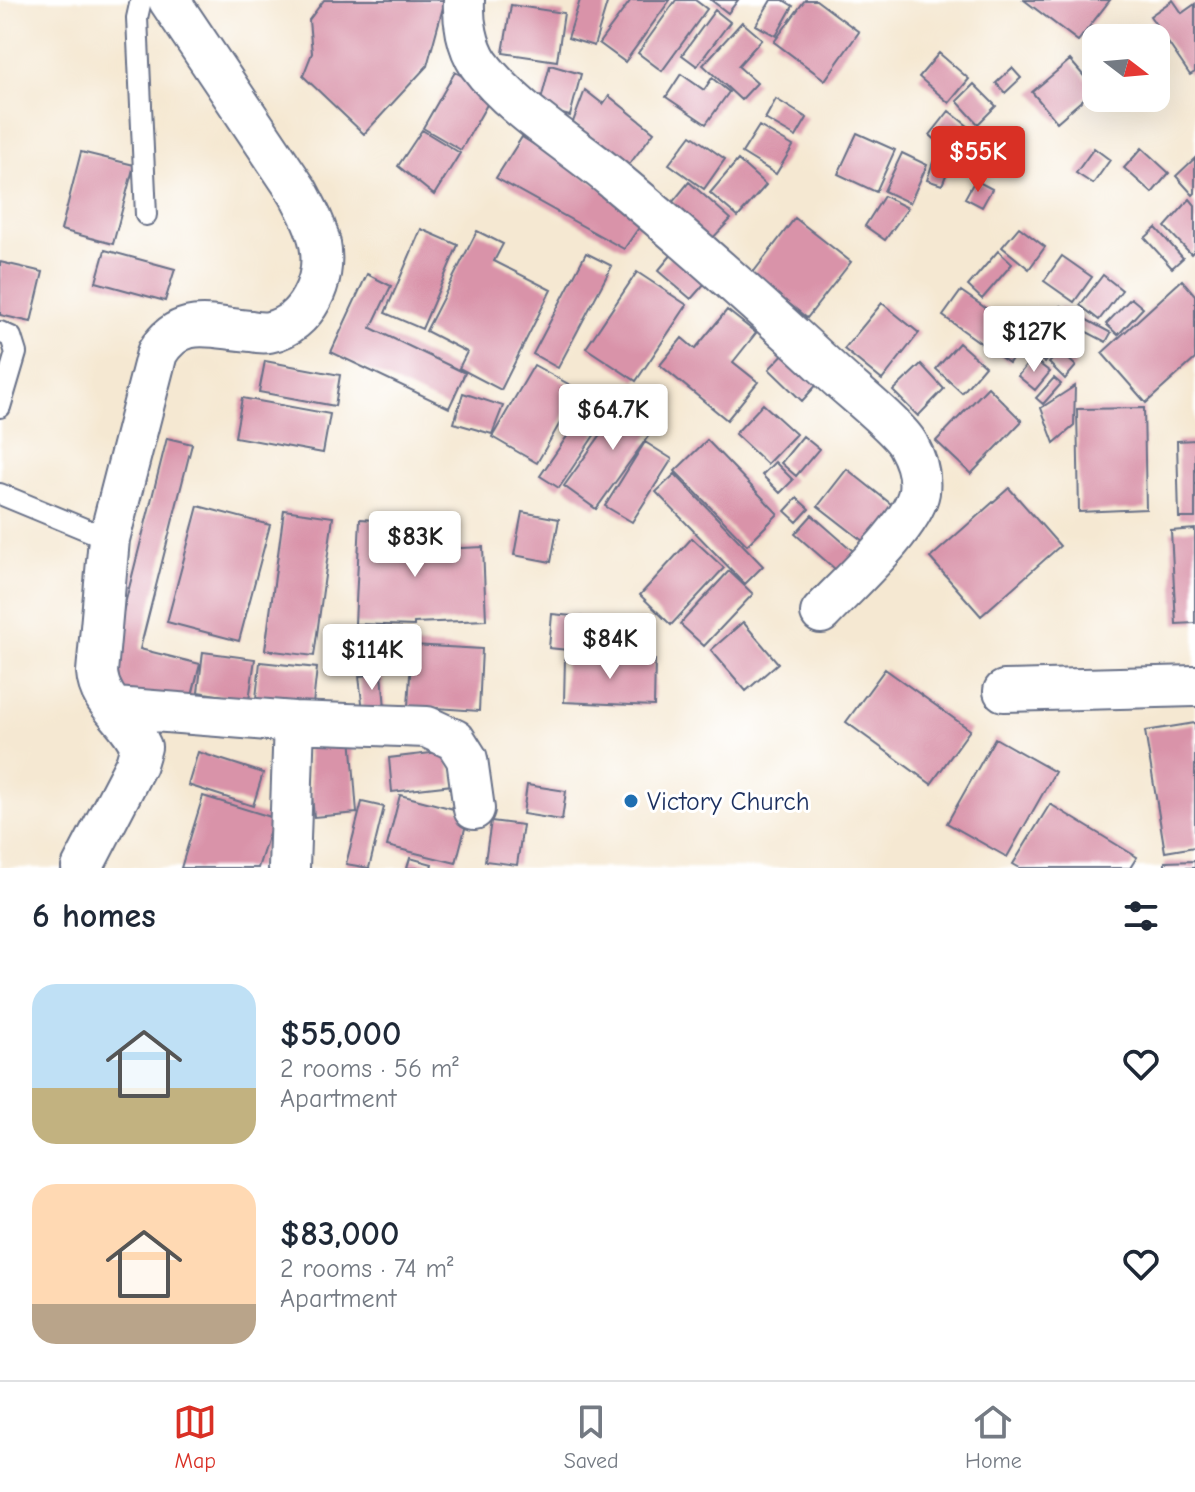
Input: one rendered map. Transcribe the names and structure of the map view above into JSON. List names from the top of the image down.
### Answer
{
  "places": ["Victory Church"],
  "north": "right",
  "page": {
    "price": [
      "$55K",
      "$127K",
      "$64.7K",
      "$83K",
      "$84K",
      "$114K"
    ],
    "heading": "6 homes",
    "list": [
      {
        "name": "$55,000",
        "note": "2 rooms · 56 m² · Apartment"
      },
      {
        "name": "$83,000",
        "note": "2 rooms · 74 m² · Apartment"
      }
    ],
    "tabs": ["Map", "Saved", "Home"]
  }
}
